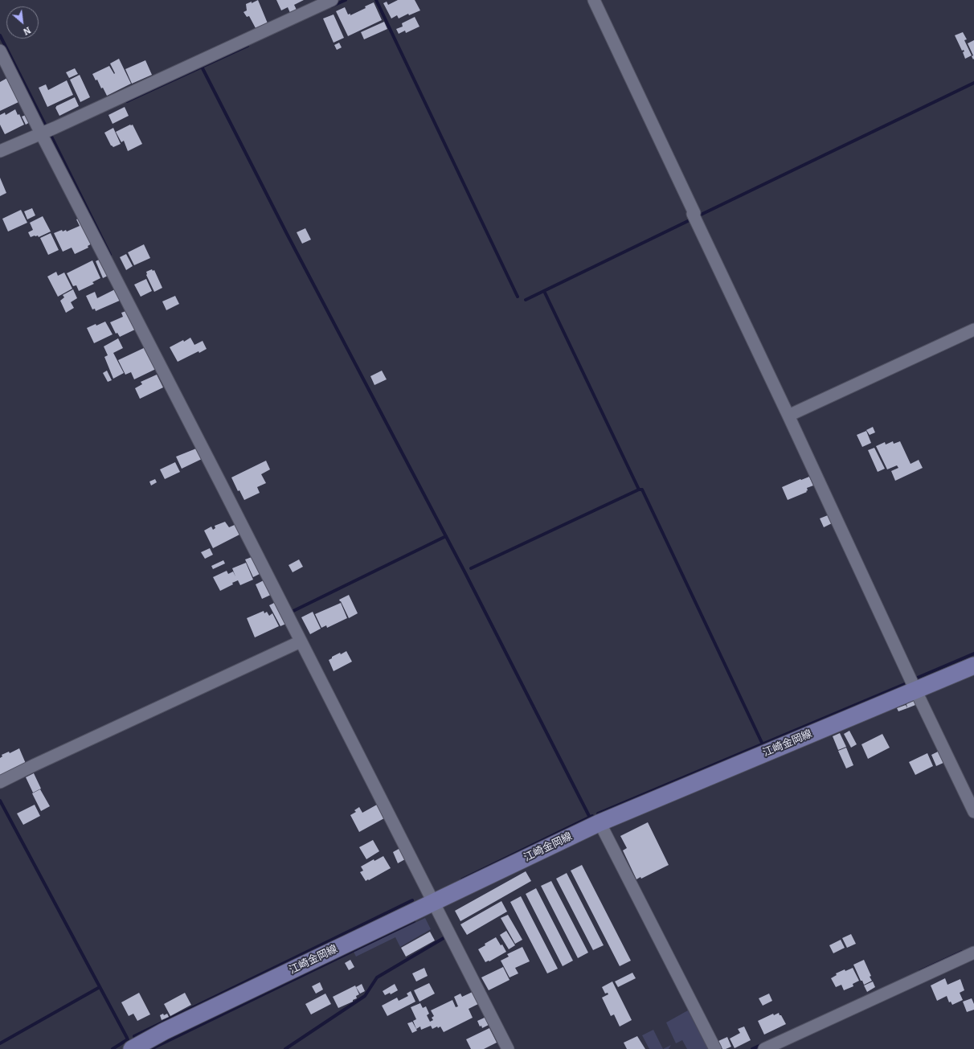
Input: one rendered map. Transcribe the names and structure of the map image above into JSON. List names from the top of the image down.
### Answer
{
  "streets": {
    "main road": ["江崎金岡線"]
  },
  "north": "bottom right"
}
